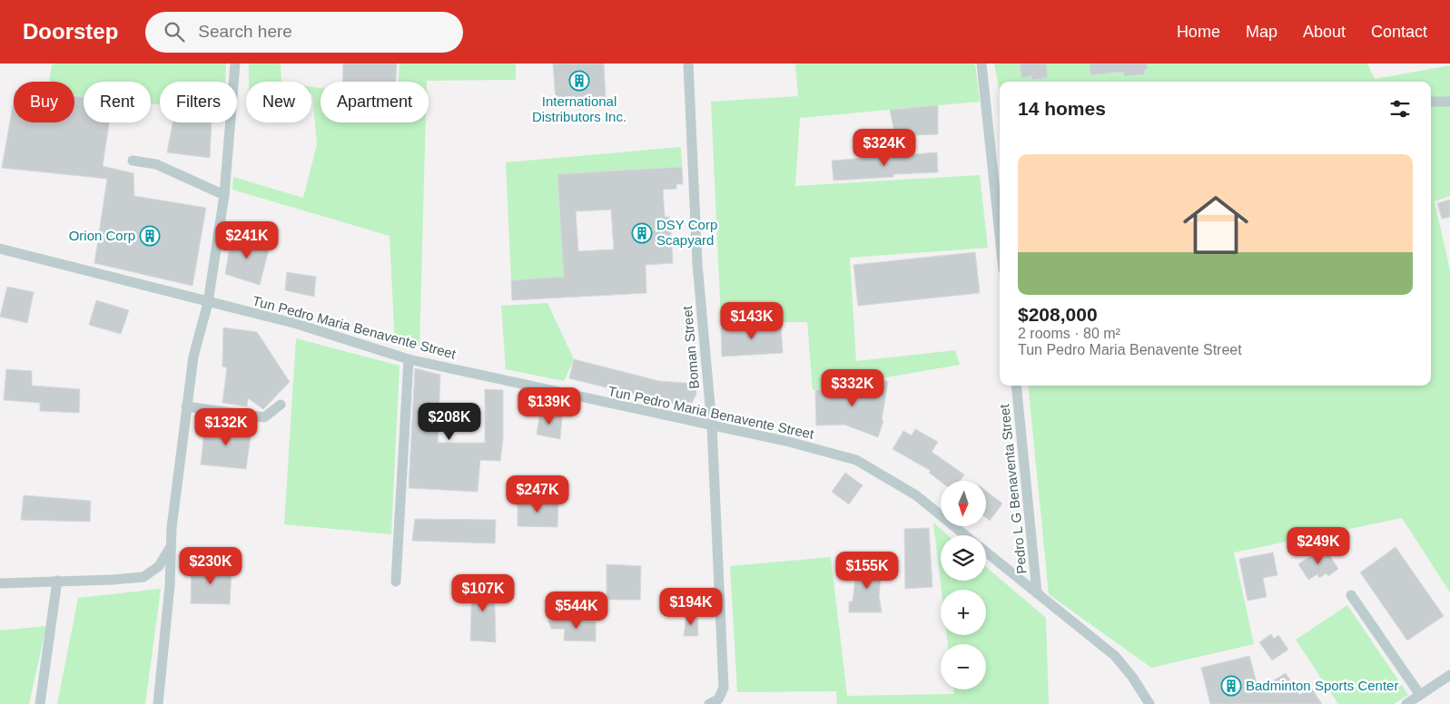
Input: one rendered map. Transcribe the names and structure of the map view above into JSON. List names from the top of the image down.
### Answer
{
  "streets": {
    "street": ["Tun Pedro Maria Benavente Street", "Boman Street", "Pedro L G Benaventa Street"]
  },
  "crossings": [
    ["Tun Pedro Maria Benavente Street", "Boman Street"]
  ],
  "places": {
    "building": [
      "International Distributors Inc.",
      "DSY Corp Scapyard",
      "Orion Corp",
      "Badminton Sports Center"
    ]
  },
  "north": "bottom",
  "page": {
    "header": "Doorstep",
    "search": "Search here",
    "nav": [
      "Home",
      "Map",
      "About",
      "Contact"
    ],
    "chip": [
      "Buy",
      "Rent",
      "Filters",
      "New",
      "Apartment"
    ],
    "heading": "14 homes",
    "price": [
      "$324K",
      "$241K",
      "$143K",
      "$332K",
      "$139K",
      "$208K",
      "$132K",
      "$247K",
      "$249K",
      "$230K",
      "$155K",
      "$107K",
      "$194K",
      "$544K"
    ],
    "list": [
      {
        "name": "$208,000",
        "note": "2 rooms · 80 m² · Tun Pedro Maria Benavente Street"
      }
    ],
    "map_buttons": ["+", "−"]
  }
}
